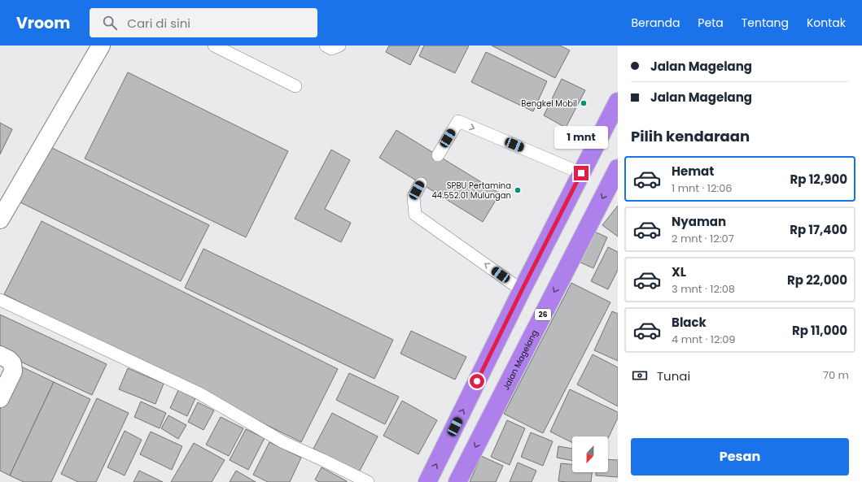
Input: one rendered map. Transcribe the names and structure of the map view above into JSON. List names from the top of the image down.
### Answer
{
  "streets": {
    "highway": ["26", "Jalan Magelang"]
  },
  "places": ["Bengkel Mobil", "SPBU Pertamina 44.552.01 Mulungan"],
  "north": "bottom",
  "page": {
    "header": "Vroom",
    "search": "Cari di sini",
    "nav": [
      "Beranda",
      "Peta",
      "Tentang",
      "Kontak"
    ],
    "banner": ["Jalan Magelang", "Jalan Magelang"],
    "heading": "Pilih kendaraan",
    "bubble": "1 mnt",
    "list": [
      {
        "name": "Hemat",
        "note": "1 mnt · 12:06",
        "value": "Rp 12,900"
      },
      {
        "name": "Nyaman",
        "note": "2 mnt · 12:07",
        "value": "Rp 17,400"
      },
      {
        "name": "XL",
        "note": "3 mnt · 12:08",
        "value": "Rp 22,000"
      },
      {
        "name": "Black",
        "note": "4 mnt · 12:09",
        "value": "Rp 11,000"
      }
    ],
    "pay": ["Tunai", "70 m"],
    "buttons": "Pesan"
  }
}
